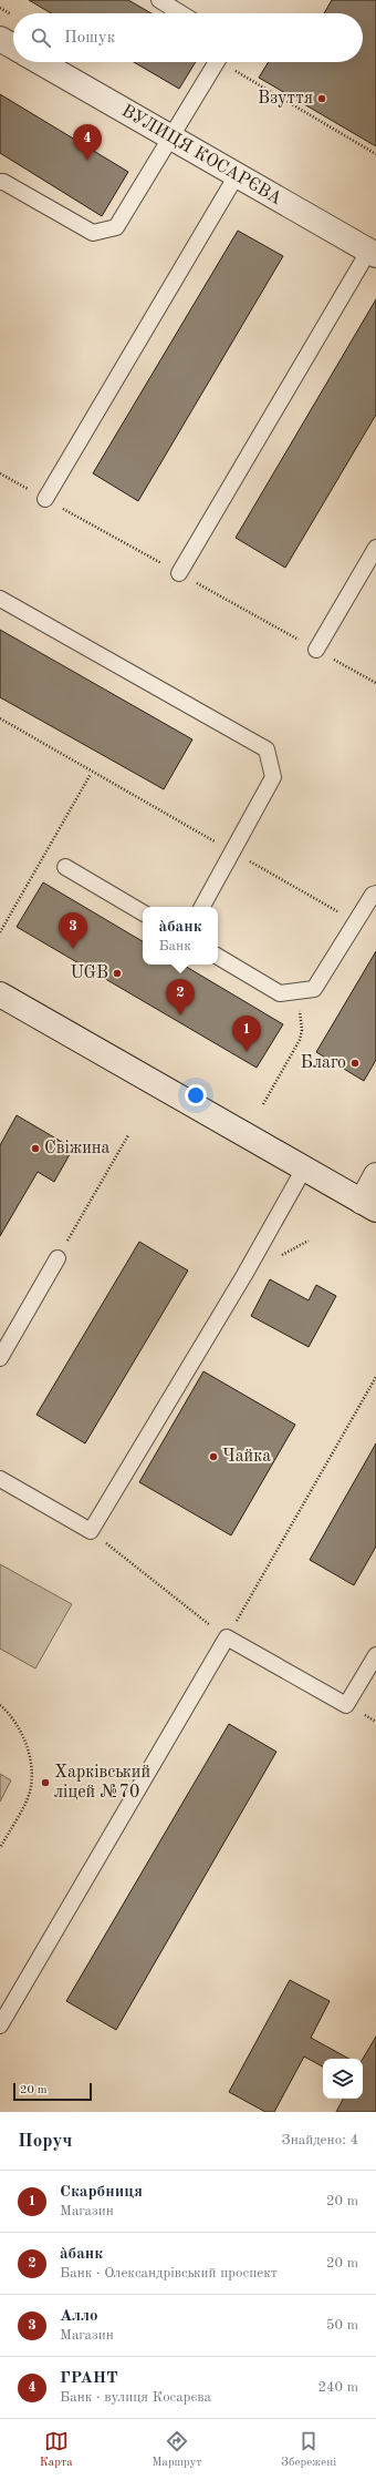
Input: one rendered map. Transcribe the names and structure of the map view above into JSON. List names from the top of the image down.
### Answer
{
  "streets": {
    "street": ["ВУЛИЦЯ КОСАРЄВА"]
  },
  "places": [
    "Взуття",
    "UGB",
    "Благо",
    "Свіжина",
    "Чайка",
    "Харківський ліцей №70"
  ],
  "scale_bar": "20 m",
  "page": {
    "search": "Пошук",
    "pins": [
      "4",
      "3",
      "2",
      "1"
    ],
    "popup": ["а̀банк", "Банк"],
    "scale": "20 m",
    "heading": ["Поруч", "Знайдено: 4"],
    "list": [
      {
        "mark": "1",
        "name": "Скарбниця",
        "note": "Магазин",
        "value": "20 m"
      },
      {
        "mark": "2",
        "name": "а̀банк",
        "note": "Банк · Олександрівський проспект",
        "value": "20 m"
      },
      {
        "mark": "3",
        "name": "Алло",
        "note": "Магазин",
        "value": "50 m"
      },
      {
        "mark": "4",
        "name": "ГРАНТ",
        "note": "Банк · вулиця Косарєва",
        "value": "240 m"
      }
    ],
    "nav": ["Карта", "Маршрут", "Збережені"]
  }
}
